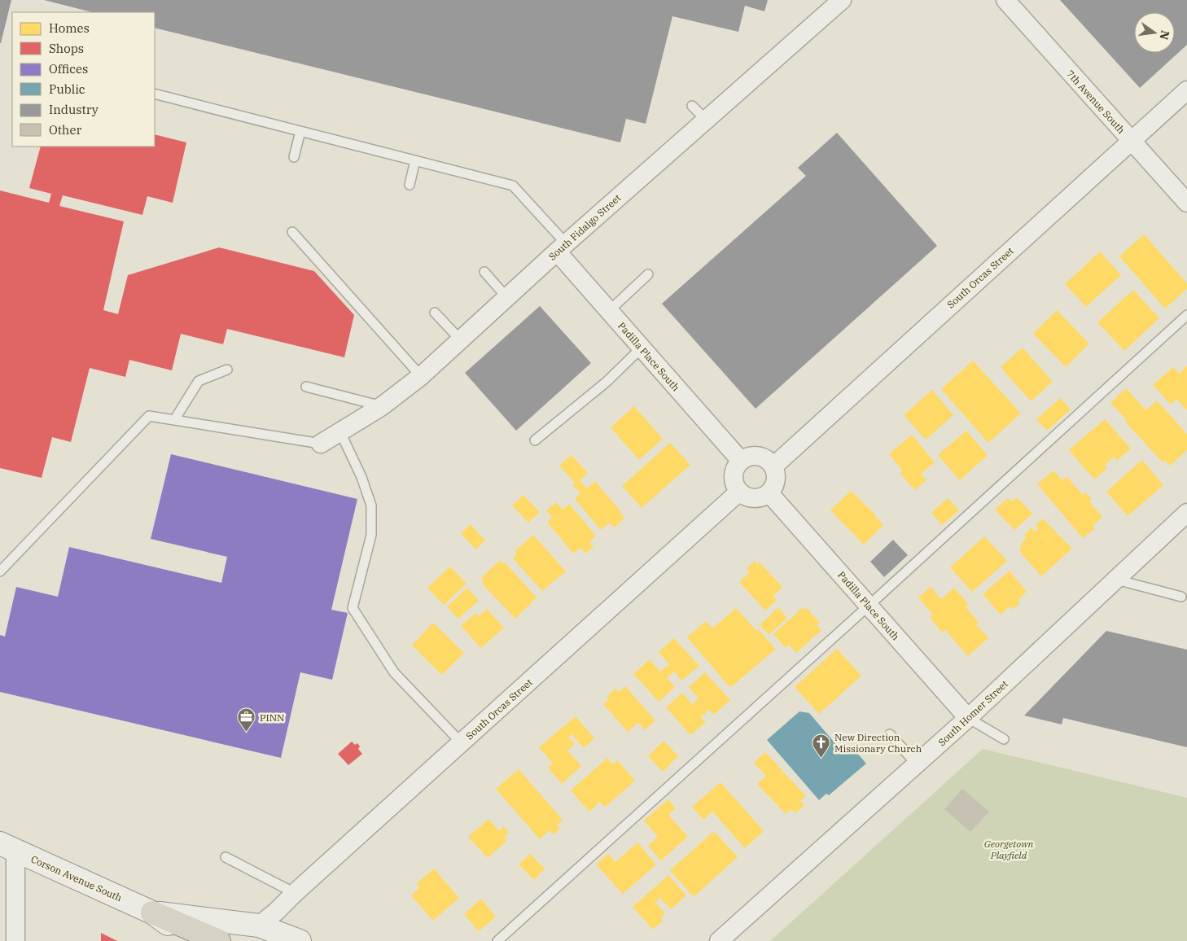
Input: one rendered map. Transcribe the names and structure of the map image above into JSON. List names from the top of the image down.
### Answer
{
  "streets": {
    "main road": ["Corson Avenue South"],
    "street": [
      "7th Avenue South",
      "South Fidalgo Street",
      "South Orcas Street",
      "Padilla Place South",
      "South Homer Street"
    ]
  },
  "crossings": [
    ["7th Avenue South", "South Orcas Street"],
    ["South Fidalgo Street", "Padilla Place South"],
    ["South Orcas Street", "Padilla Place South"],
    ["South Orcas Street", "Corson Avenue South"],
    ["Padilla Place South", "South Homer Street"]
  ],
  "parks": ["Georgetown Playfield"],
  "places": {
    "office": ["PINN"],
    "church": ["New Direction Missionary Church"]
  },
  "legend": [
    "Homes",
    "Shops",
    "Offices",
    "Public",
    "Industry",
    "Other"
  ],
  "north": "right"
}
